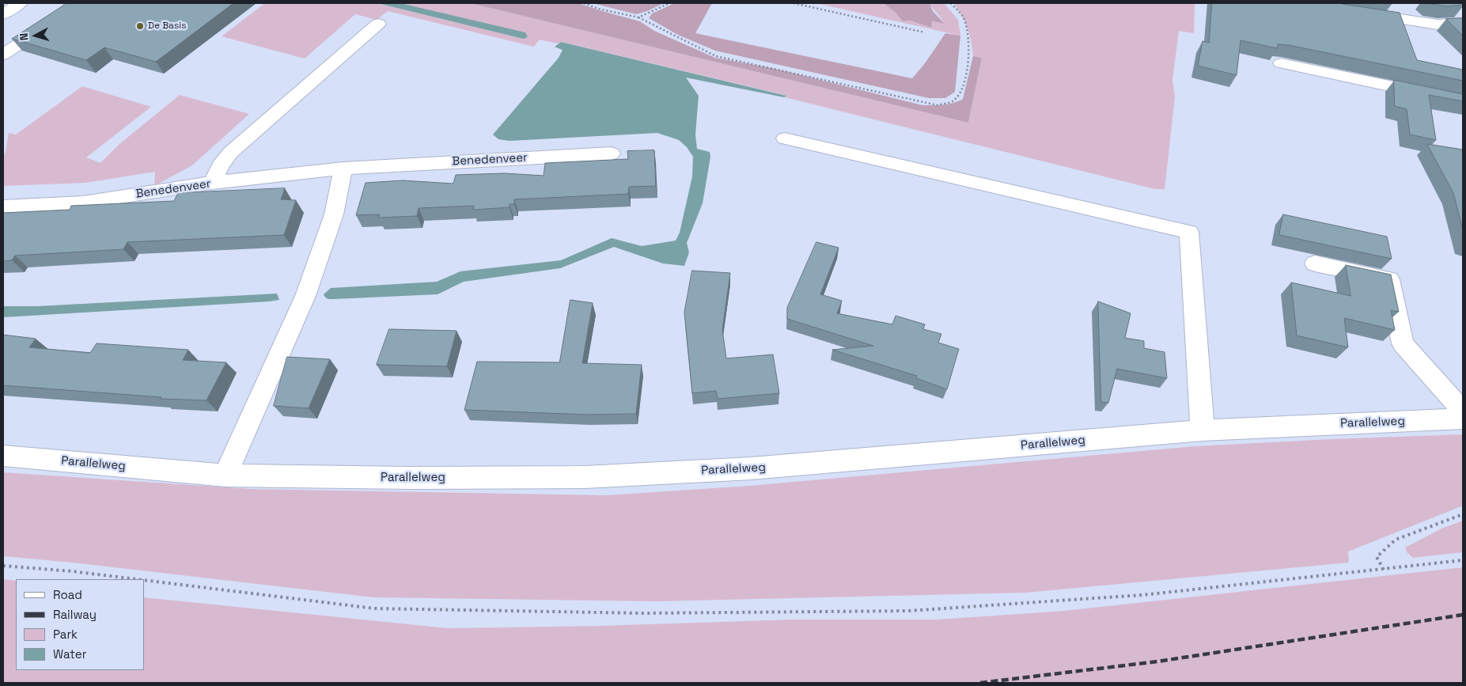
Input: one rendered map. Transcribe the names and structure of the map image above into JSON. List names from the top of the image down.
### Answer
{
  "streets": {
    "street": ["Benedenveer", "Parallelweg"]
  },
  "places": ["De Basis"],
  "legend": [
    "Road",
    "Railway",
    "Park",
    "Water"
  ],
  "north": "left"
}
